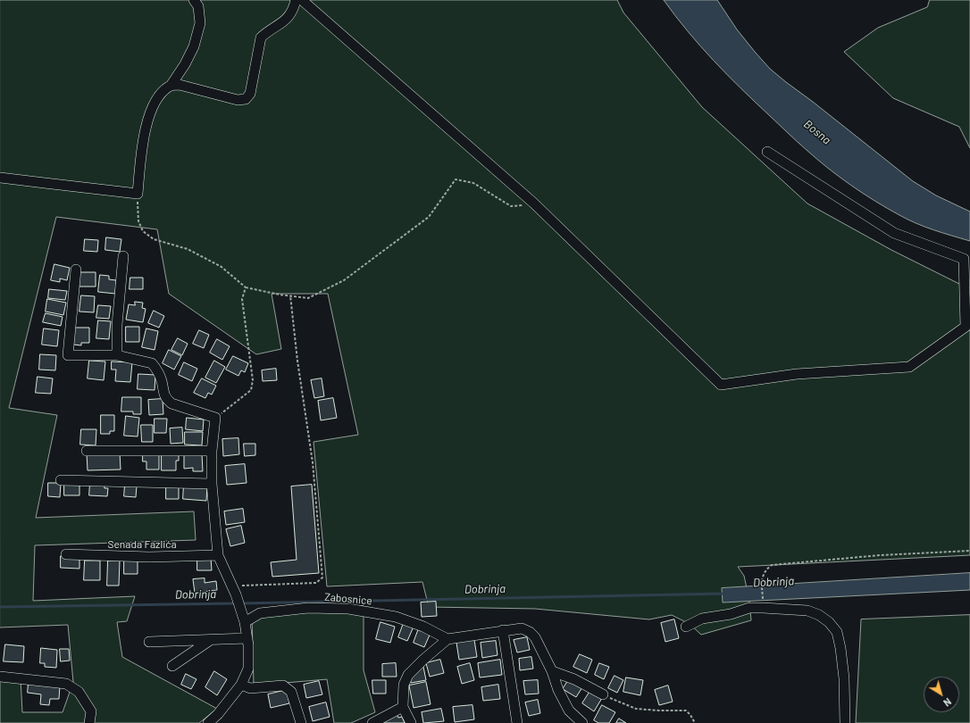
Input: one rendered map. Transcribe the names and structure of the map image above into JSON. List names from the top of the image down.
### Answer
{
  "streets": {
    "street": ["Senada Fazlića", "Zabosnice"]
  },
  "water": ["Bosna", "Dobrinja"],
  "north": "bottom right"
}
